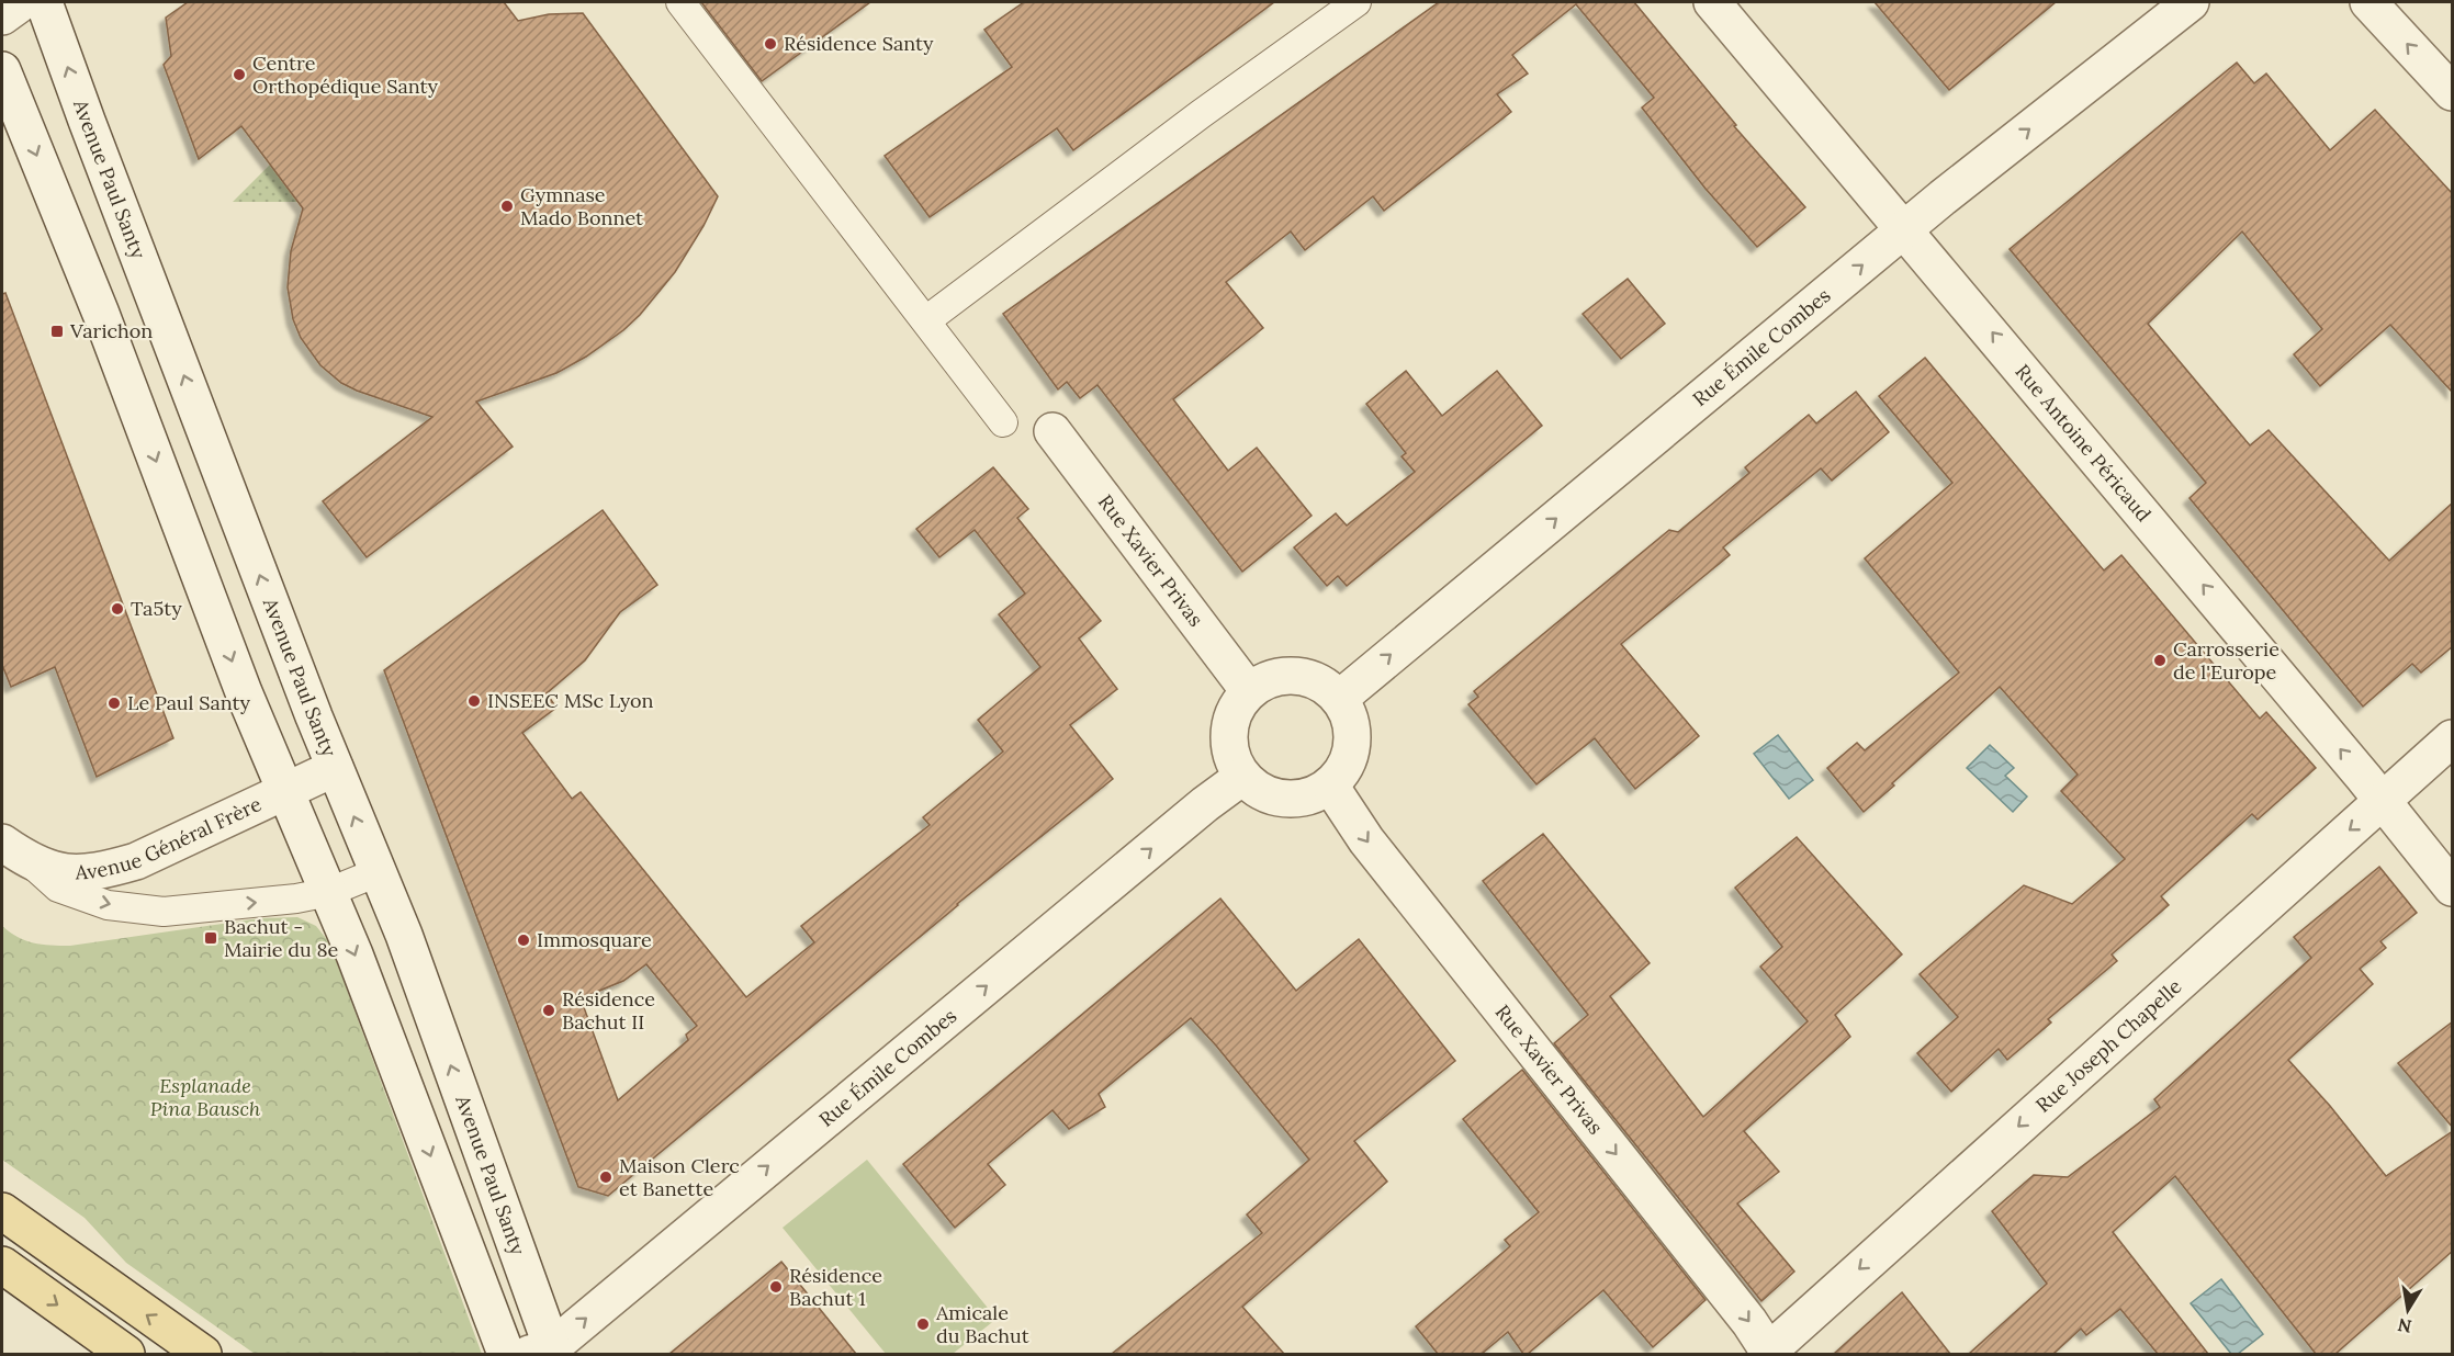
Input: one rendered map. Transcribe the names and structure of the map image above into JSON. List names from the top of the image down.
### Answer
{
  "streets": {
    "street": [
      "Avenue Paul Santy",
      "Rue Émile Combes",
      "Rue Antoine Péricaud",
      "Rue Xavier Privas",
      "Avenue Général Frère",
      "Rue Joseph Chapelle"
    ]
  },
  "crossings": [
    ["Avenue Paul Santy", "Rue Émile Combes"],
    ["Avenue Paul Santy", "Avenue Général Frère"],
    ["Rue Émile Combes", "Rue Antoine Péricaud"],
    ["Rue Émile Combes", "Rue Xavier Privas"],
    ["Rue Antoine Péricaud", "Rue Joseph Chapelle"],
    ["Rue Xavier Privas", "Rue Joseph Chapelle"]
  ],
  "one_way": [
    "Rue Émile Combes",
    "Rue Antoine Péricaud",
    "Rue Xavier Privas",
    "Rue Joseph Chapelle"
  ],
  "parks": ["Esplanade Pina Bausch"],
  "places": {
    "other": [
      "Résidence Santy",
      "Centre Orthopédique Santy",
      "Gymnase Mado Bonnet",
      "Ta5ty",
      "Carrosserie de l'Europe",
      "INSEEC MSc Lyon",
      "Le Paul Santy",
      "Immosquare",
      "Résidence Bachut II",
      "Maison Clerc et Banette",
      "Résidence Bachut 1",
      "Amicale du Bachut"
    ],
    "transit": ["Varichon", "Bachut - Mairie du 8e"]
  },
  "north": "bottom"
}
